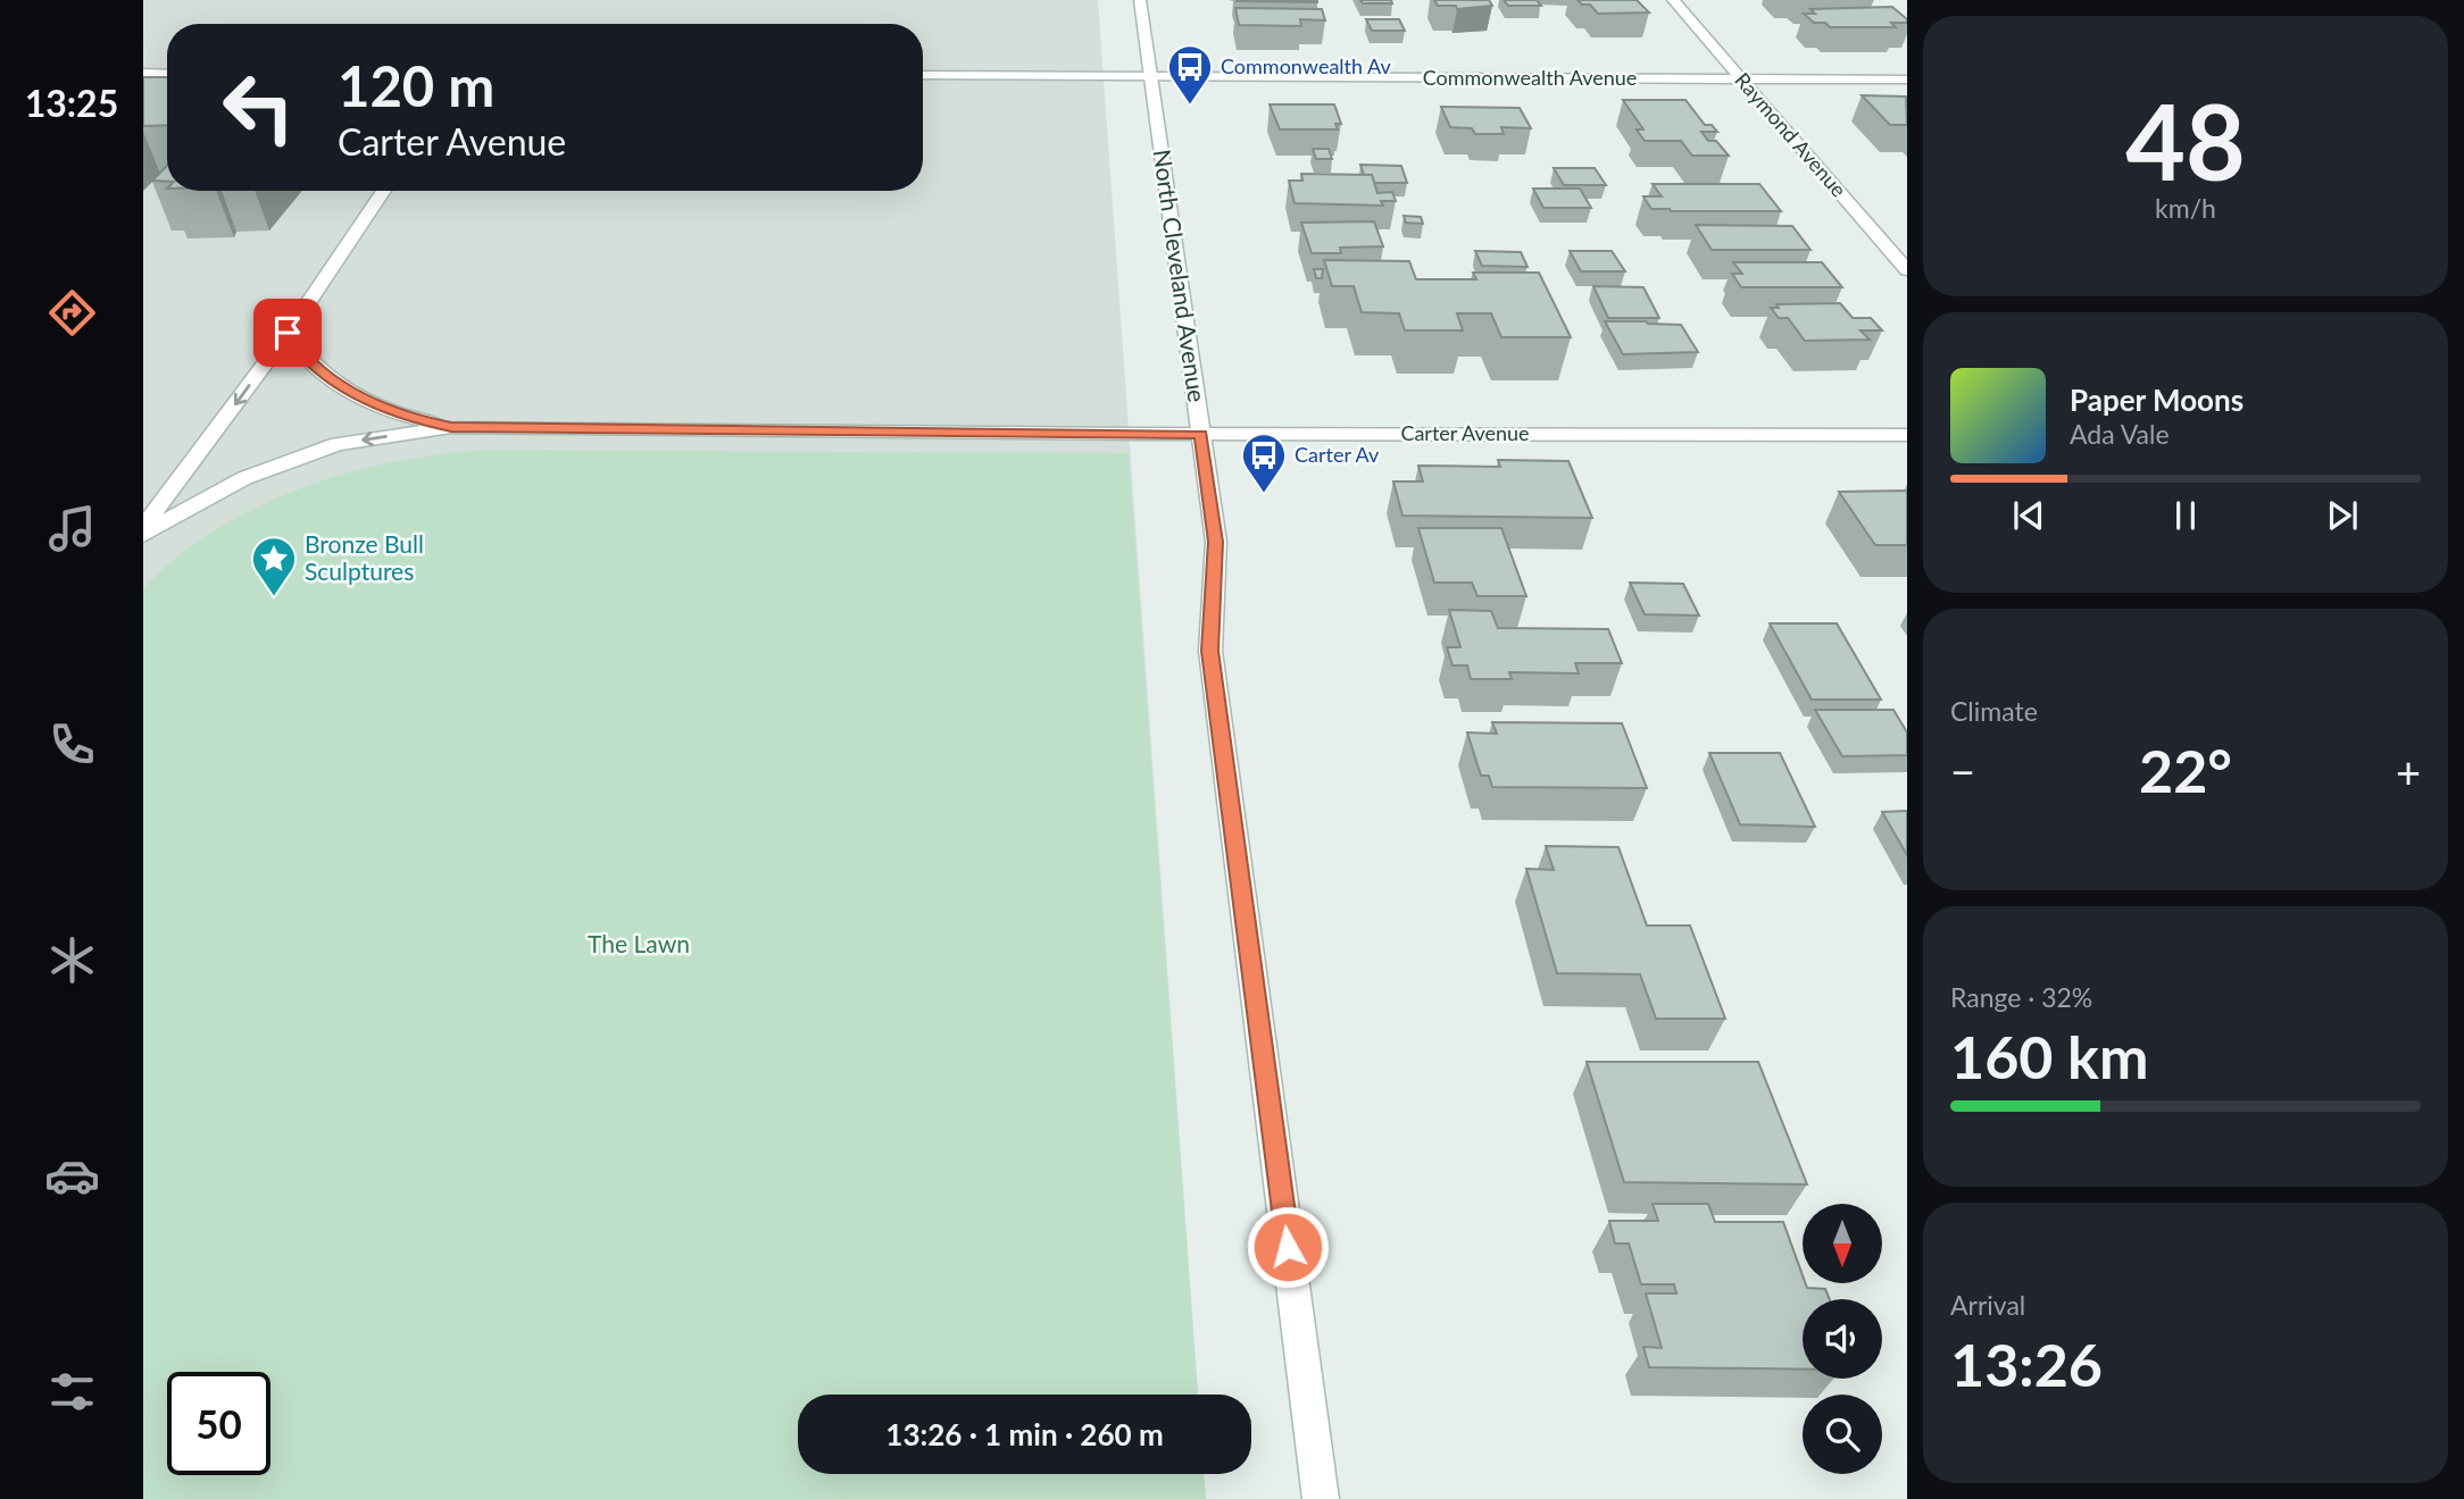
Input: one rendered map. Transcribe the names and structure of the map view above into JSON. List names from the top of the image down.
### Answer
{
  "streets": {
    "street": [
      "Commonwealth Avenue",
      "Raymond Avenue",
      "North Cleveland Avenue",
      "Carter Avenue"
    ]
  },
  "crossings": [
    ["Commonwealth Avenue", "Raymond Avenue"],
    ["Commonwealth Avenue", "North Cleveland Avenue"],
    ["North Cleveland Avenue", "Carter Avenue"]
  ],
  "parks": ["The Lawn"],
  "places": {
    "bus stop": ["Commonwealth Av", "Carter Av"],
    "place": ["Bronze Bull Sculptures"]
  },
  "north": "bottom",
  "page": {
    "tabs": "13:25",
    "tile": [
      ["48", "km/h"],
      "Climate",
      ["Range · 32%", "160 km"],
      ["Arrival", "13:26"]
    ],
    "turn": ["120 m", "Carter Avenue"],
    "song": ["Paper Moons", "Ada Vale"],
    "heat": ["−", "22°", "+"],
    "limit": "50",
    "trip": "13:26 · 1 min · 260 m"
  }
}
